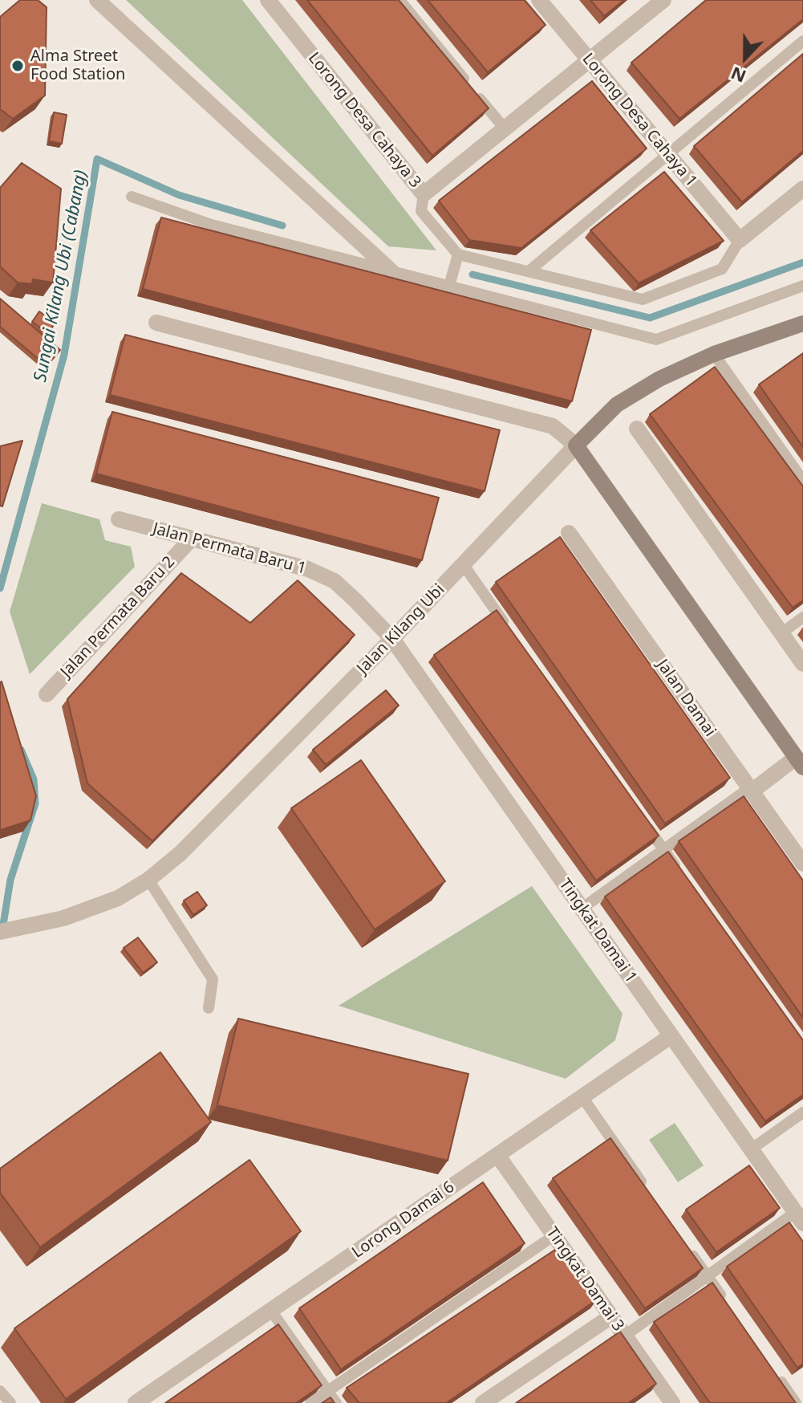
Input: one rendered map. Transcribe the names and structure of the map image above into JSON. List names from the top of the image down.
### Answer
{
  "streets": {
    "main road": ["Jalan Kilang Ubi"],
    "street": [
      "Lorong Desa Cahaya 3",
      "Lorong Desa Cahaya 1",
      "Jalan Permata Baru 1",
      "Jalan Permata Baru 2",
      "Jalan Damai",
      "Tingkat Damai 1",
      "Lorong Damai 6",
      "Tingkat Damai 3"
    ]
  },
  "crossings": [
    ["Lorong Desa Cahaya 3", "Lorong Desa Cahaya 1"],
    ["Jalan Permata Baru 1", "Jalan Permata Baru 2"],
    ["Jalan Permata Baru 1", "Jalan Kilang Ubi"],
    ["Jalan Permata Baru 1", "Tingkat Damai 1"],
    ["Jalan Kilang Ubi", "Tingkat Damai 1"],
    ["Tingkat Damai 1", "Lorong Damai 6"],
    ["Lorong Damai 6", "Tingkat Damai 3"]
  ],
  "water": ["Sungai Kilang Ubi (Cabang)"],
  "places": ["Alma Street Food Station"],
  "north": "bottom"
}
